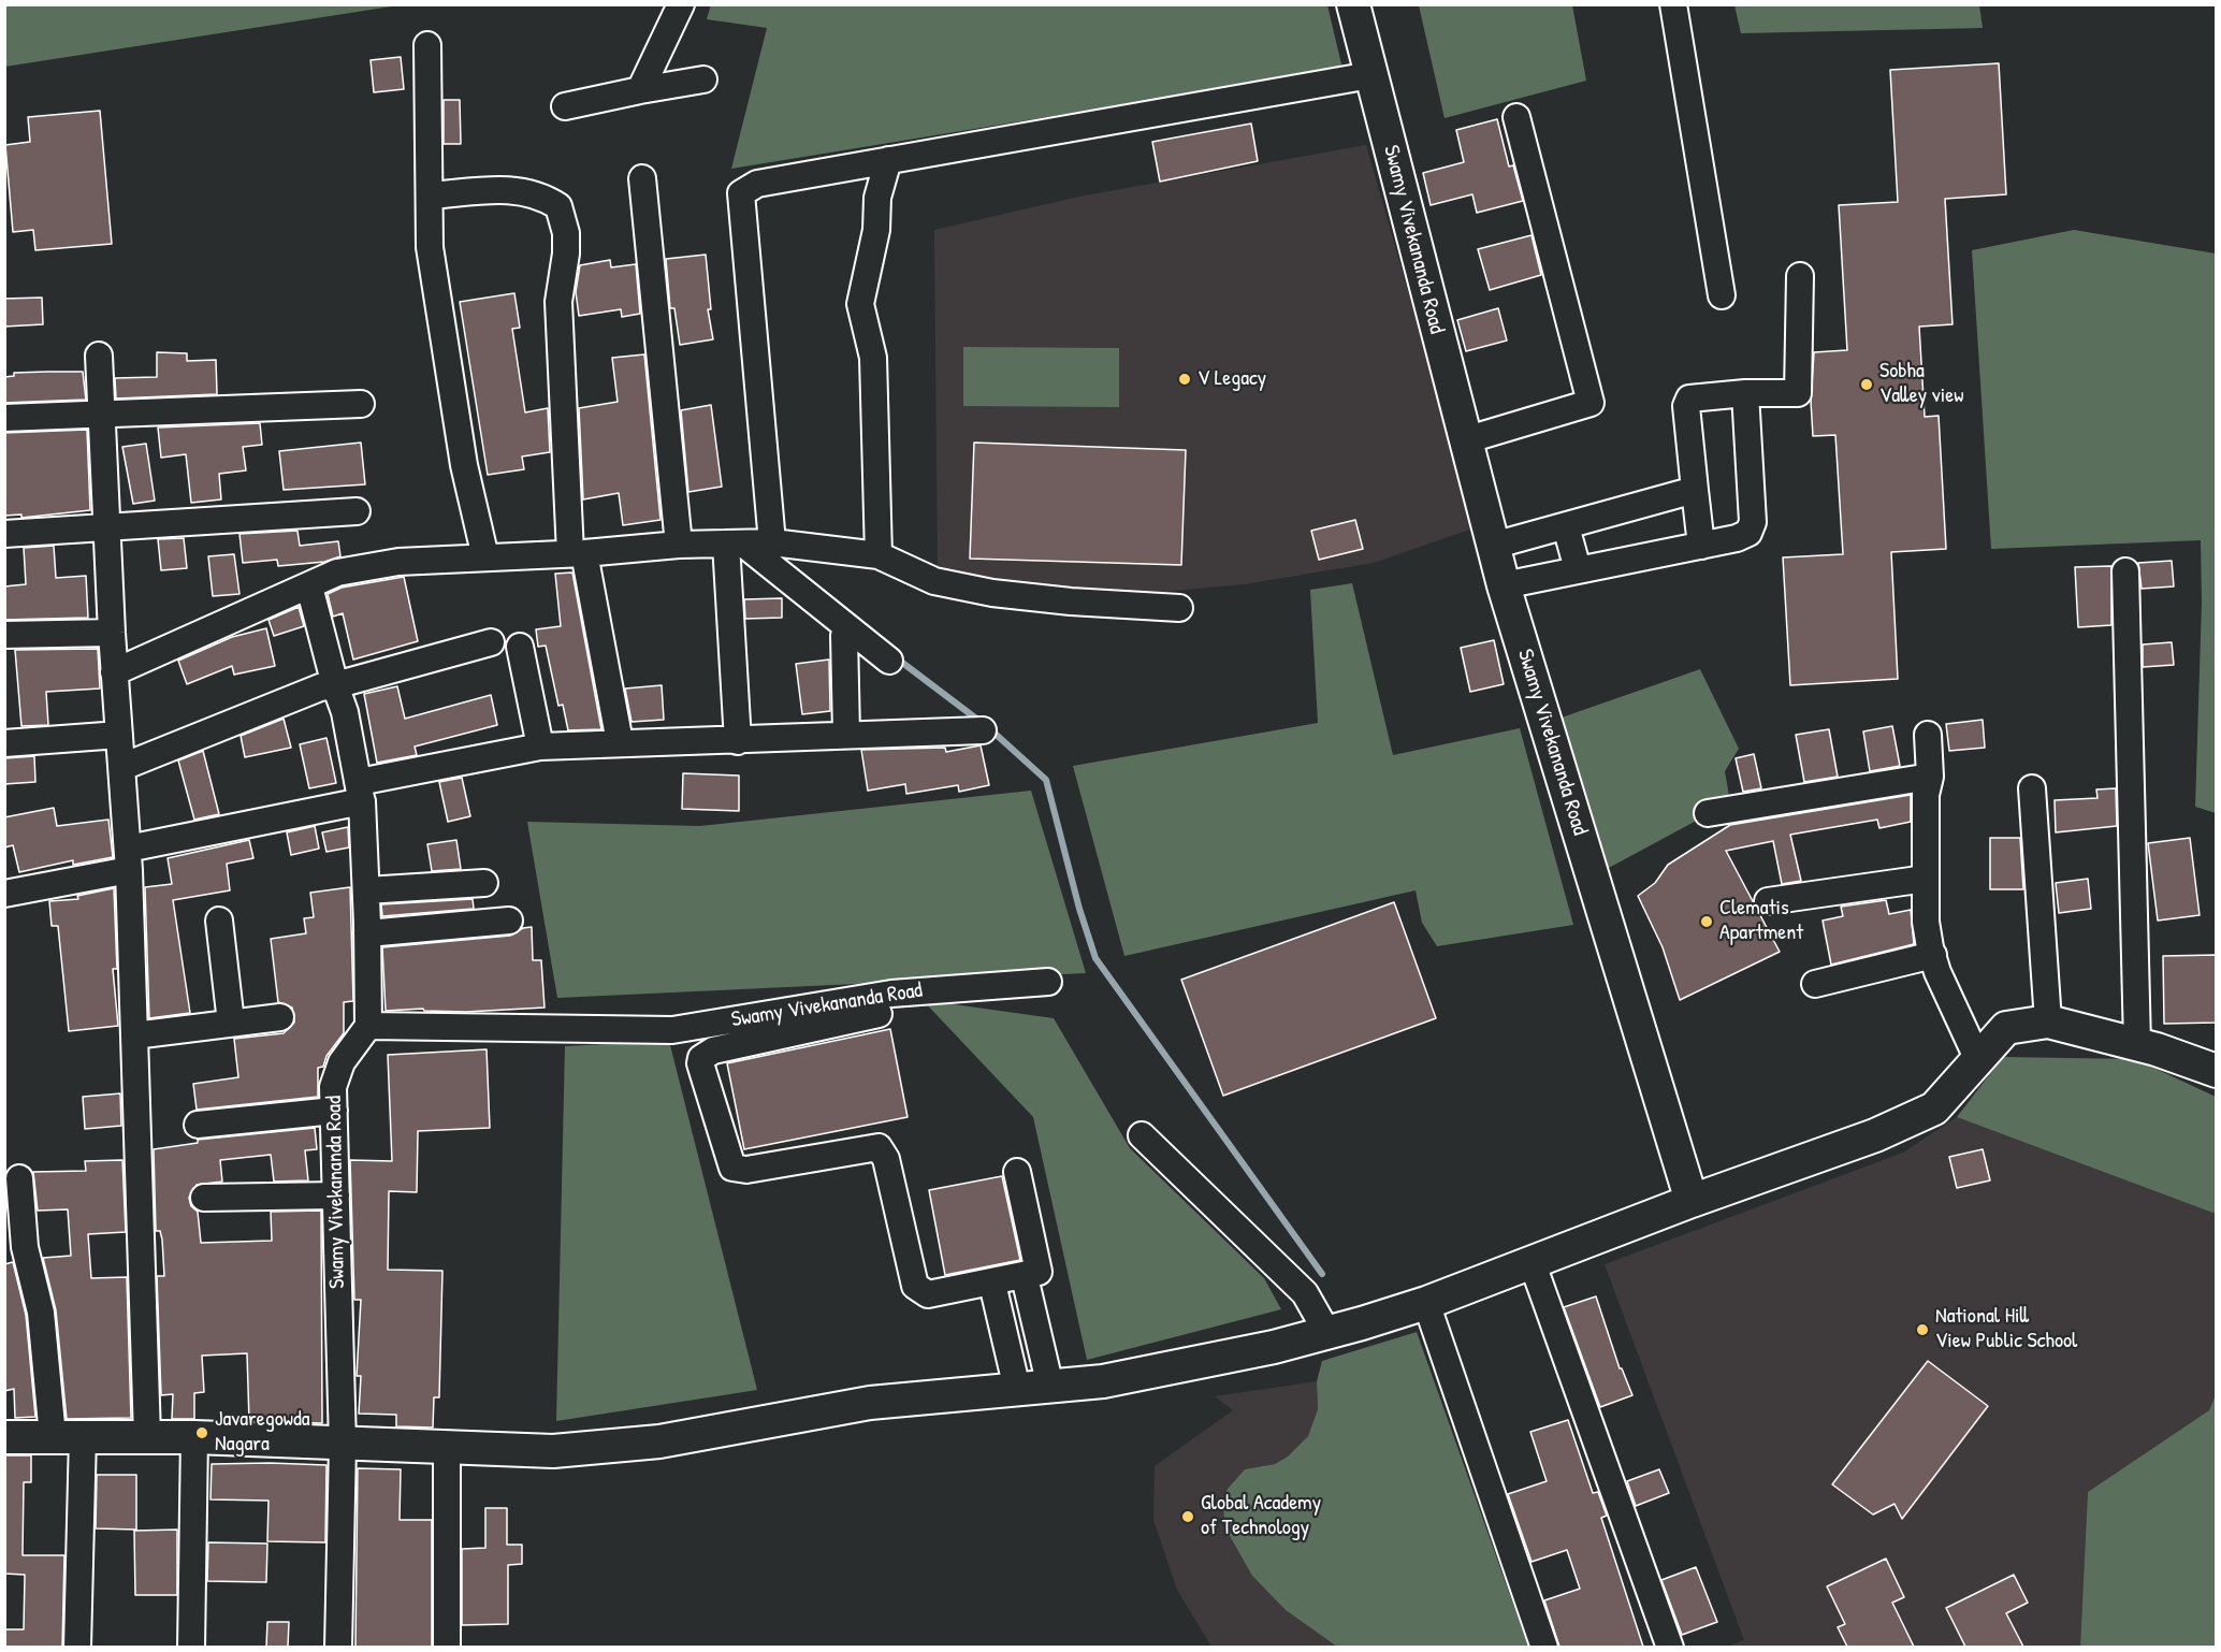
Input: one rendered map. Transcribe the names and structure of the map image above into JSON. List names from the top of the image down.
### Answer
{
  "streets": {
    "street": ["Swamy Vivekananda Road"]
  },
  "places": [
    "V Legacy",
    "Sobha Valley view",
    "Clematis Apartment",
    "National Hill View Public School",
    "Javaregowda Nagara",
    "Global Academy of Technology"
  ]
}
